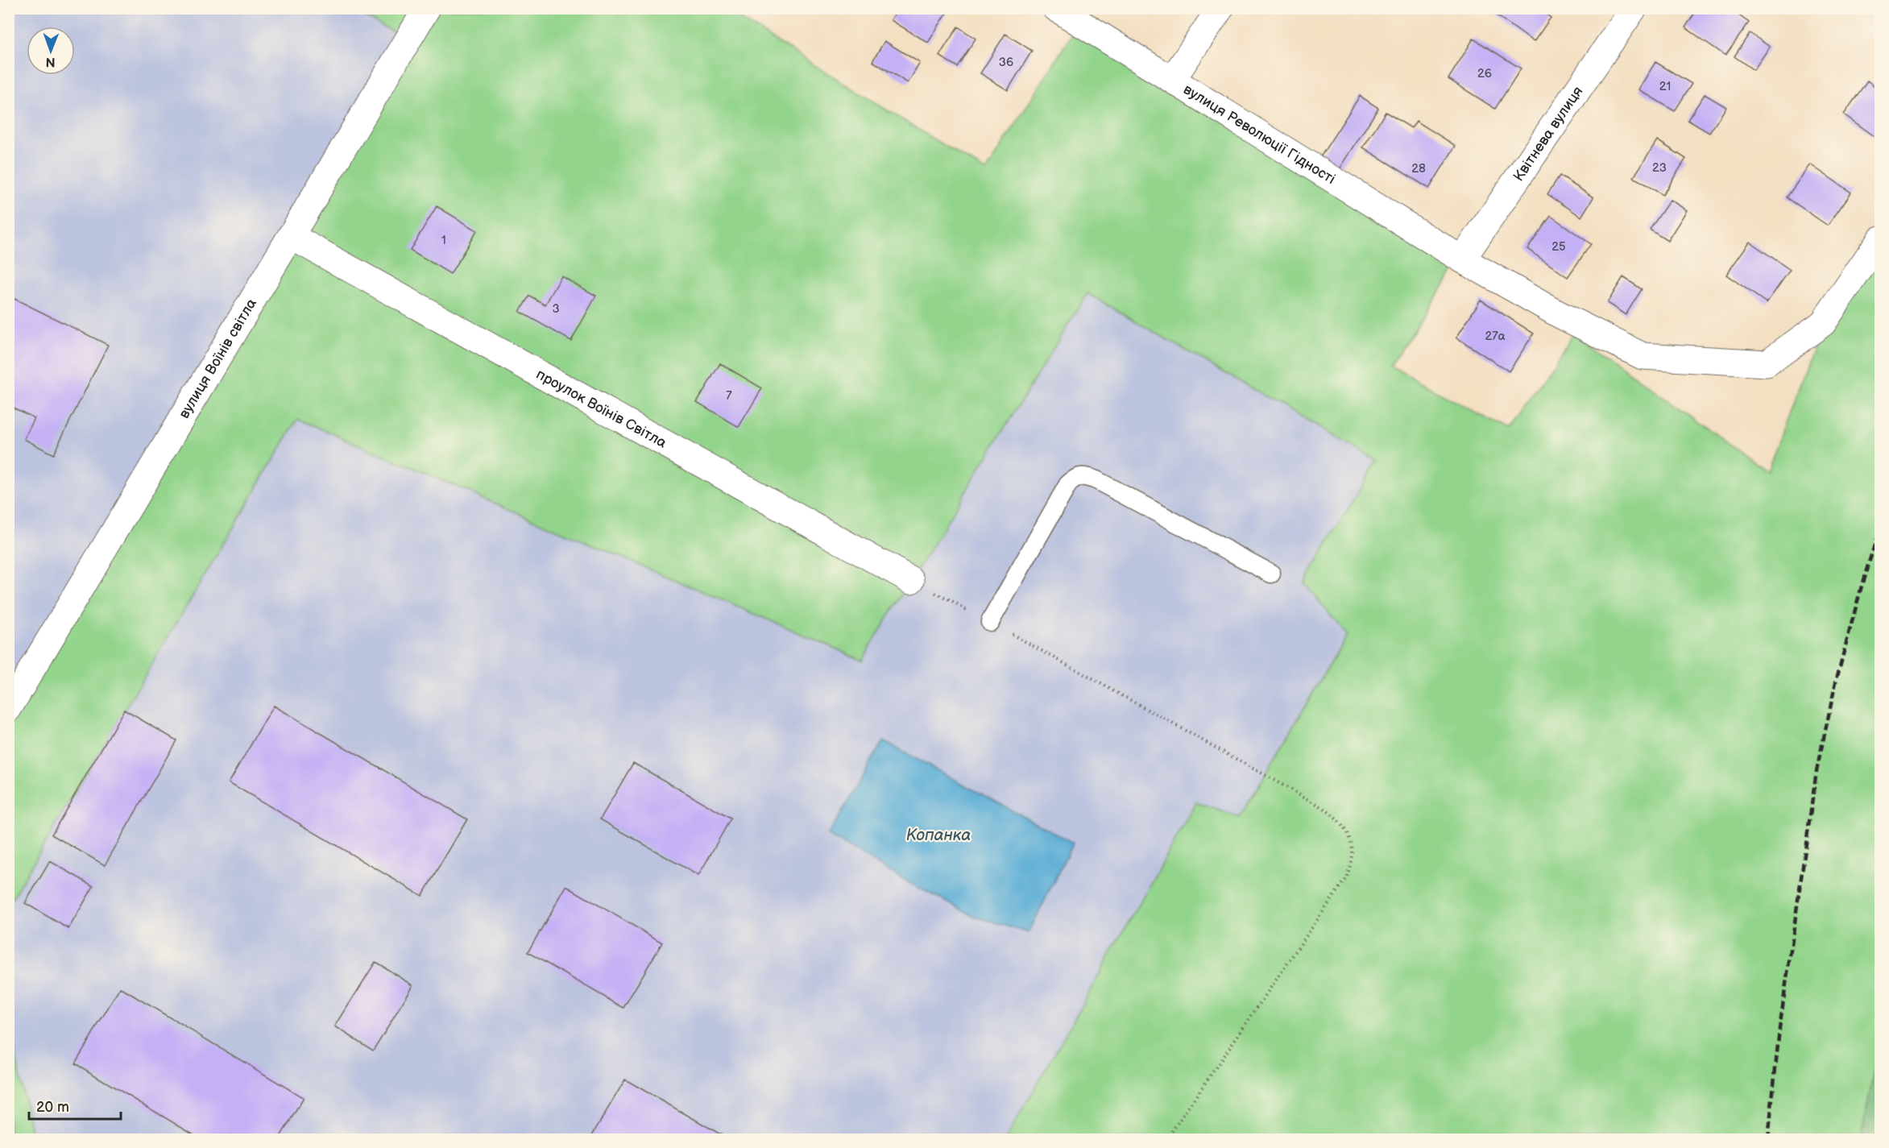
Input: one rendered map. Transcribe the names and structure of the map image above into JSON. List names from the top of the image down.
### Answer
{
  "streets": {
    "street": [
      "вулиця Революції Гідності",
      "Квітнева вулиця",
      "вулиця Воїнів світла",
      "проулок Воїнів Світла"
    ]
  },
  "crossings": [
    ["вулиця Революції Гідності", "Квітнева вулиця"],
    ["вулиця Воїнів світла", "проулок Воїнів Світла"]
  ],
  "water": ["Копанка"],
  "house_numbers": [
    "36",
    "26",
    "21",
    "23",
    "28",
    "1",
    "25",
    "3",
    "27а",
    "7"
  ],
  "scale_bar": "20 m",
  "north": "bottom"
}
